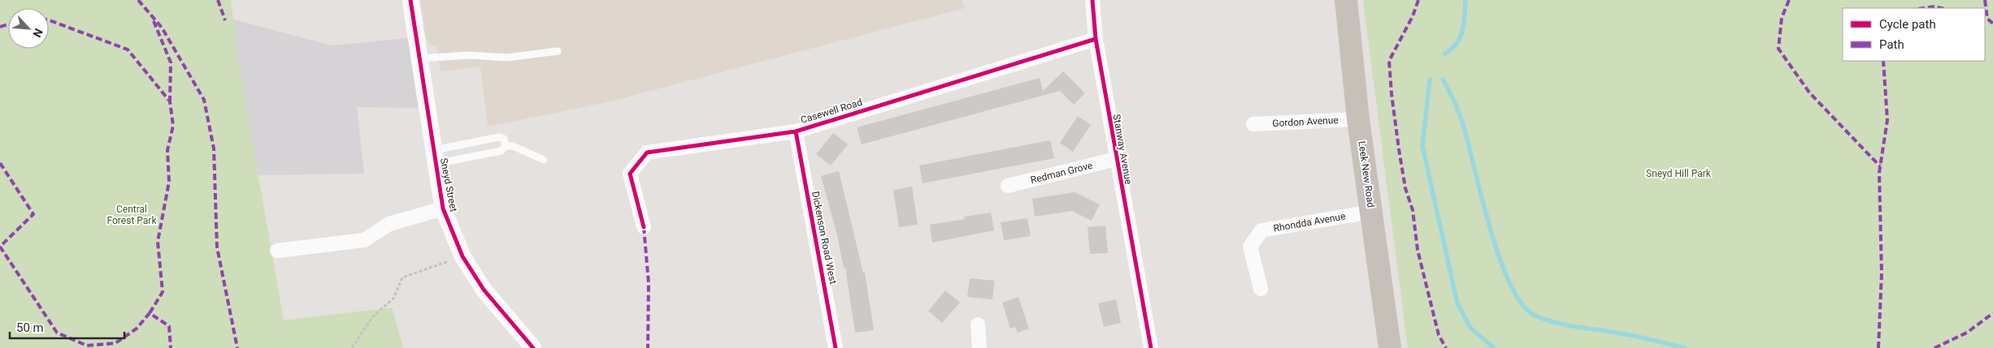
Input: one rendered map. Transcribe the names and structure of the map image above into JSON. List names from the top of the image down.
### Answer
{
  "streets": {
    "highway": ["Leek New Road"],
    "street": [
      "Casewell Road",
      "Gordon Avenue",
      "Stanway Avenue",
      "Redman Grove",
      "Sneyd Street",
      "Rhondda Avenue",
      "Dickenson Road West"
    ]
  },
  "crossings": [
    ["Casewell Road", "Stanway Avenue"],
    ["Casewell Road", "Dickenson Road West"],
    ["Gordon Avenue", "Leek New Road"],
    ["Stanway Avenue", "Redman Grove"],
    ["Leek New Road", "Rhondda Avenue"]
  ],
  "parks": ["Sneyd Hill Park", "Central Forest Park"],
  "legend": ["Cycle path", "Path"],
  "scale_bar": "50 m",
  "north": "bottom right"
}
